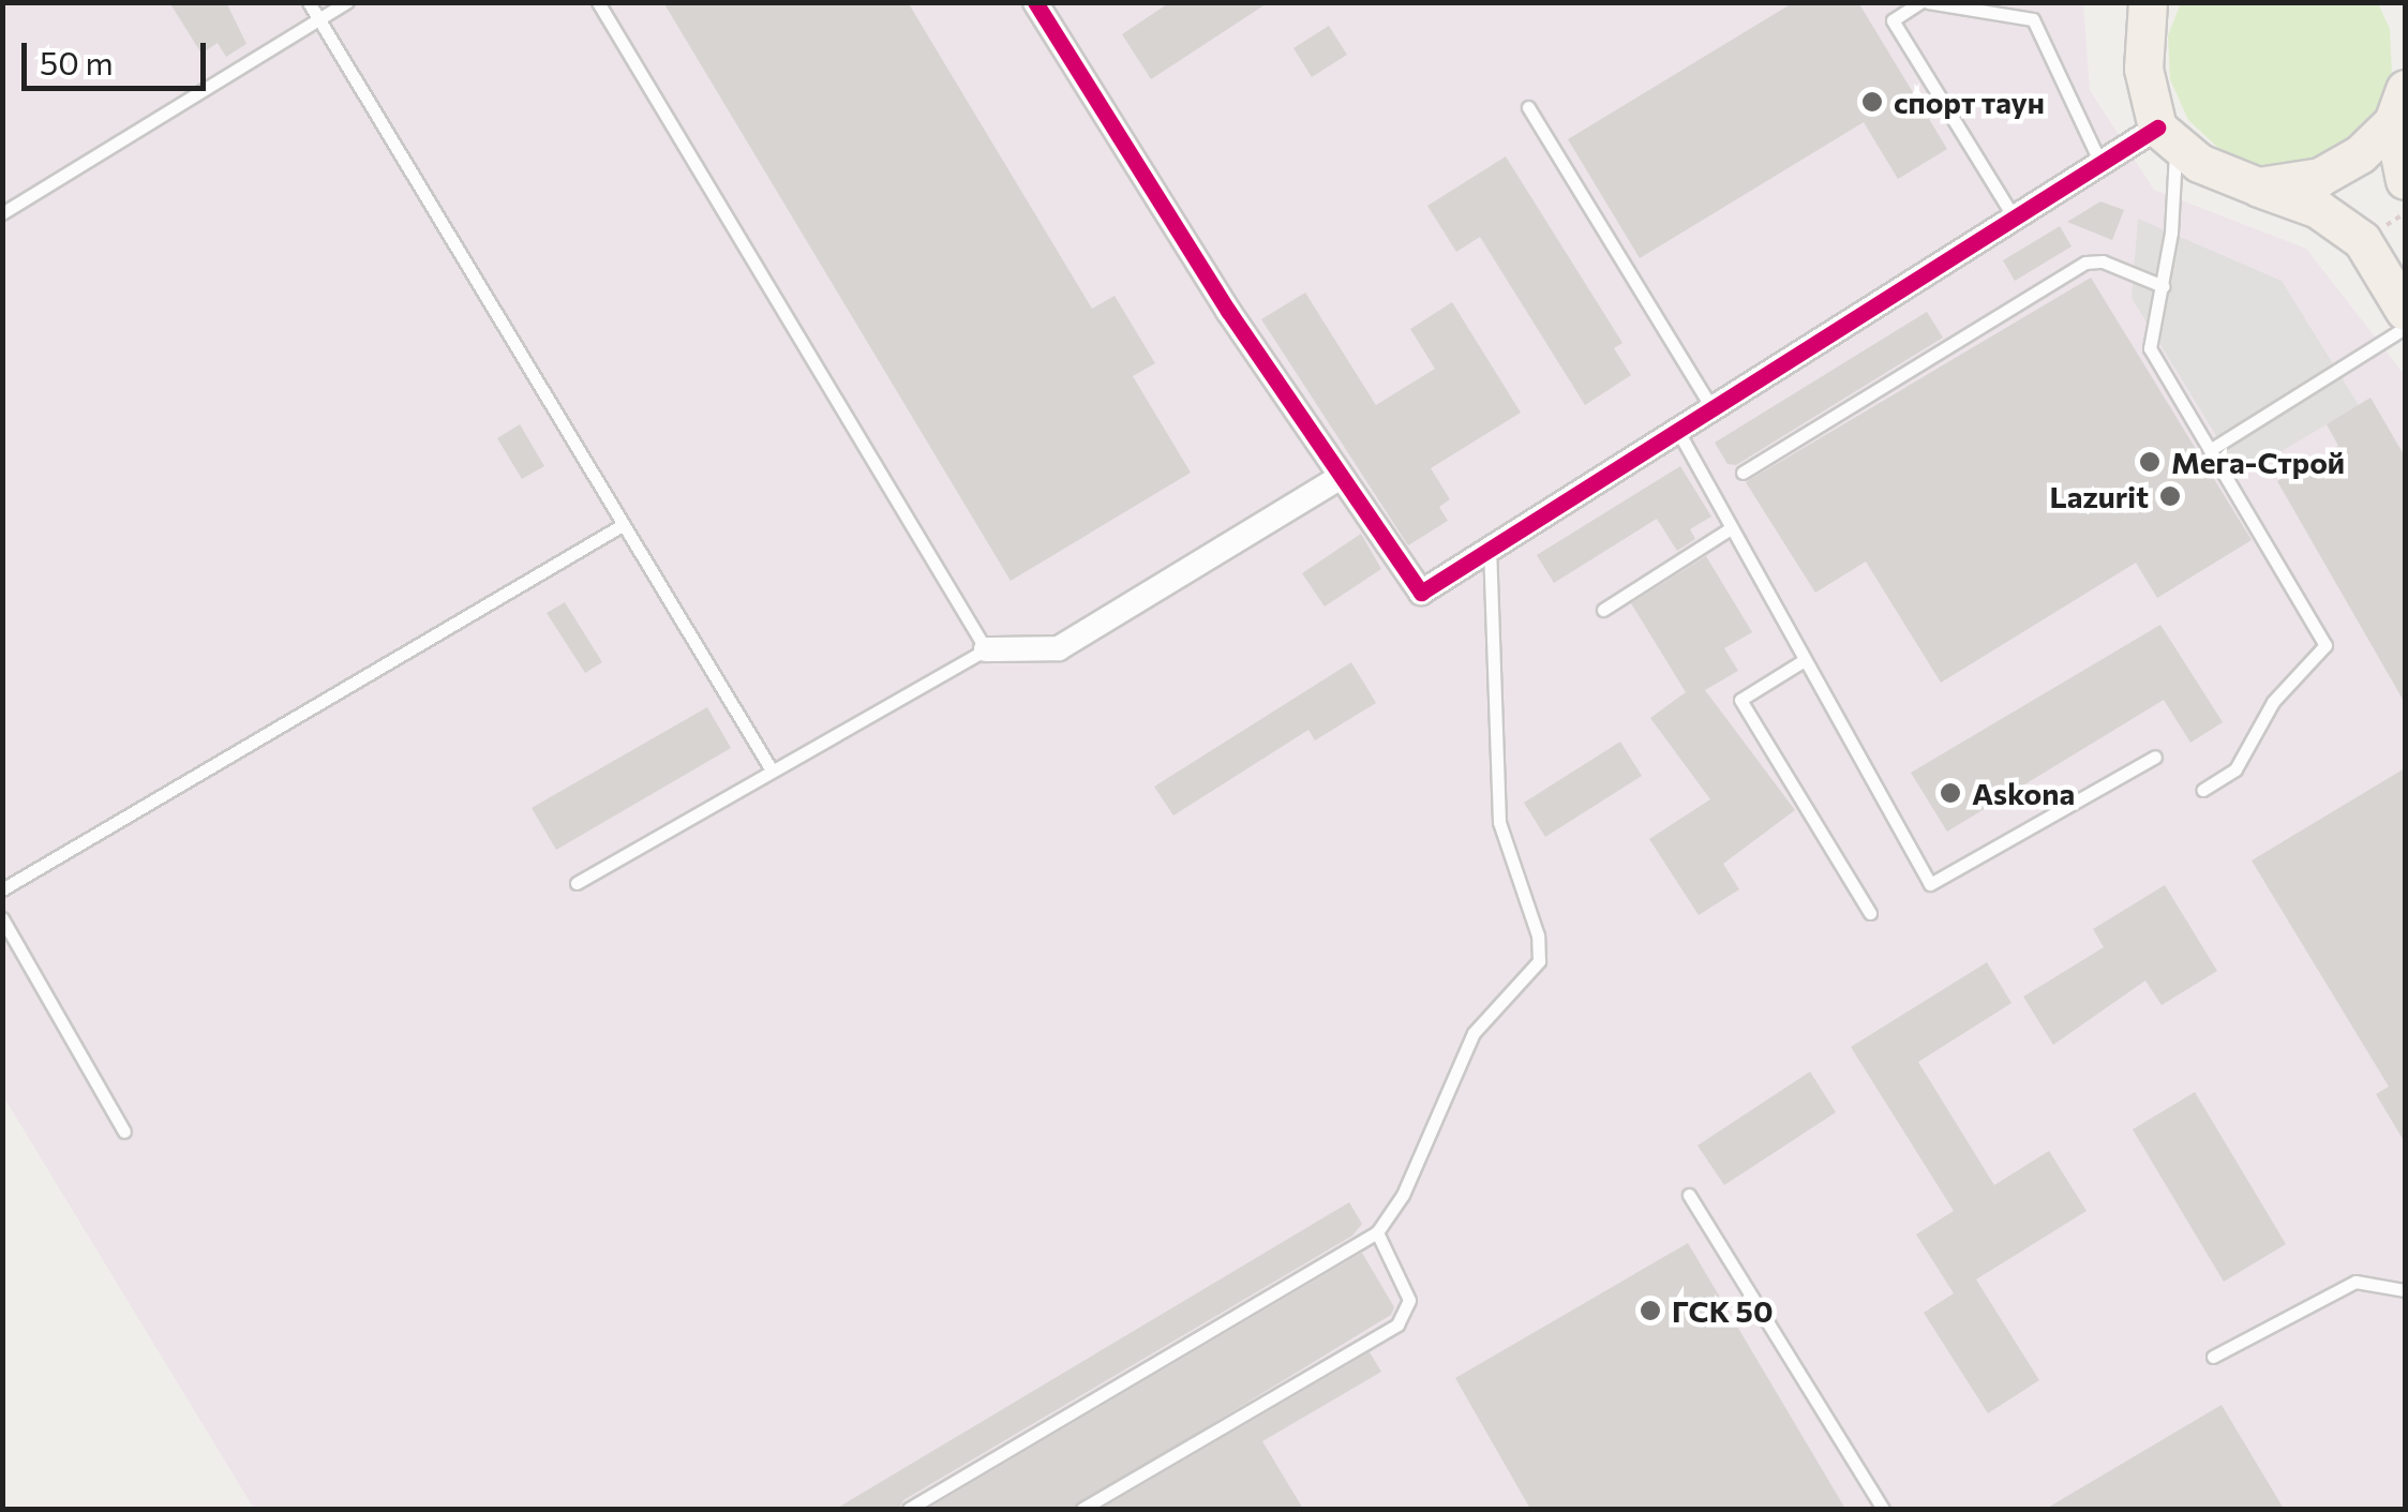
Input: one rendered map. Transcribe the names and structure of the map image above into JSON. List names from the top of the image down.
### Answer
{
  "places": [
    "спорт таун",
    "Мега-Строй",
    "Lazurit",
    "Askona",
    "ГСК 50"
  ],
  "scale_bar": "50 m"
}
